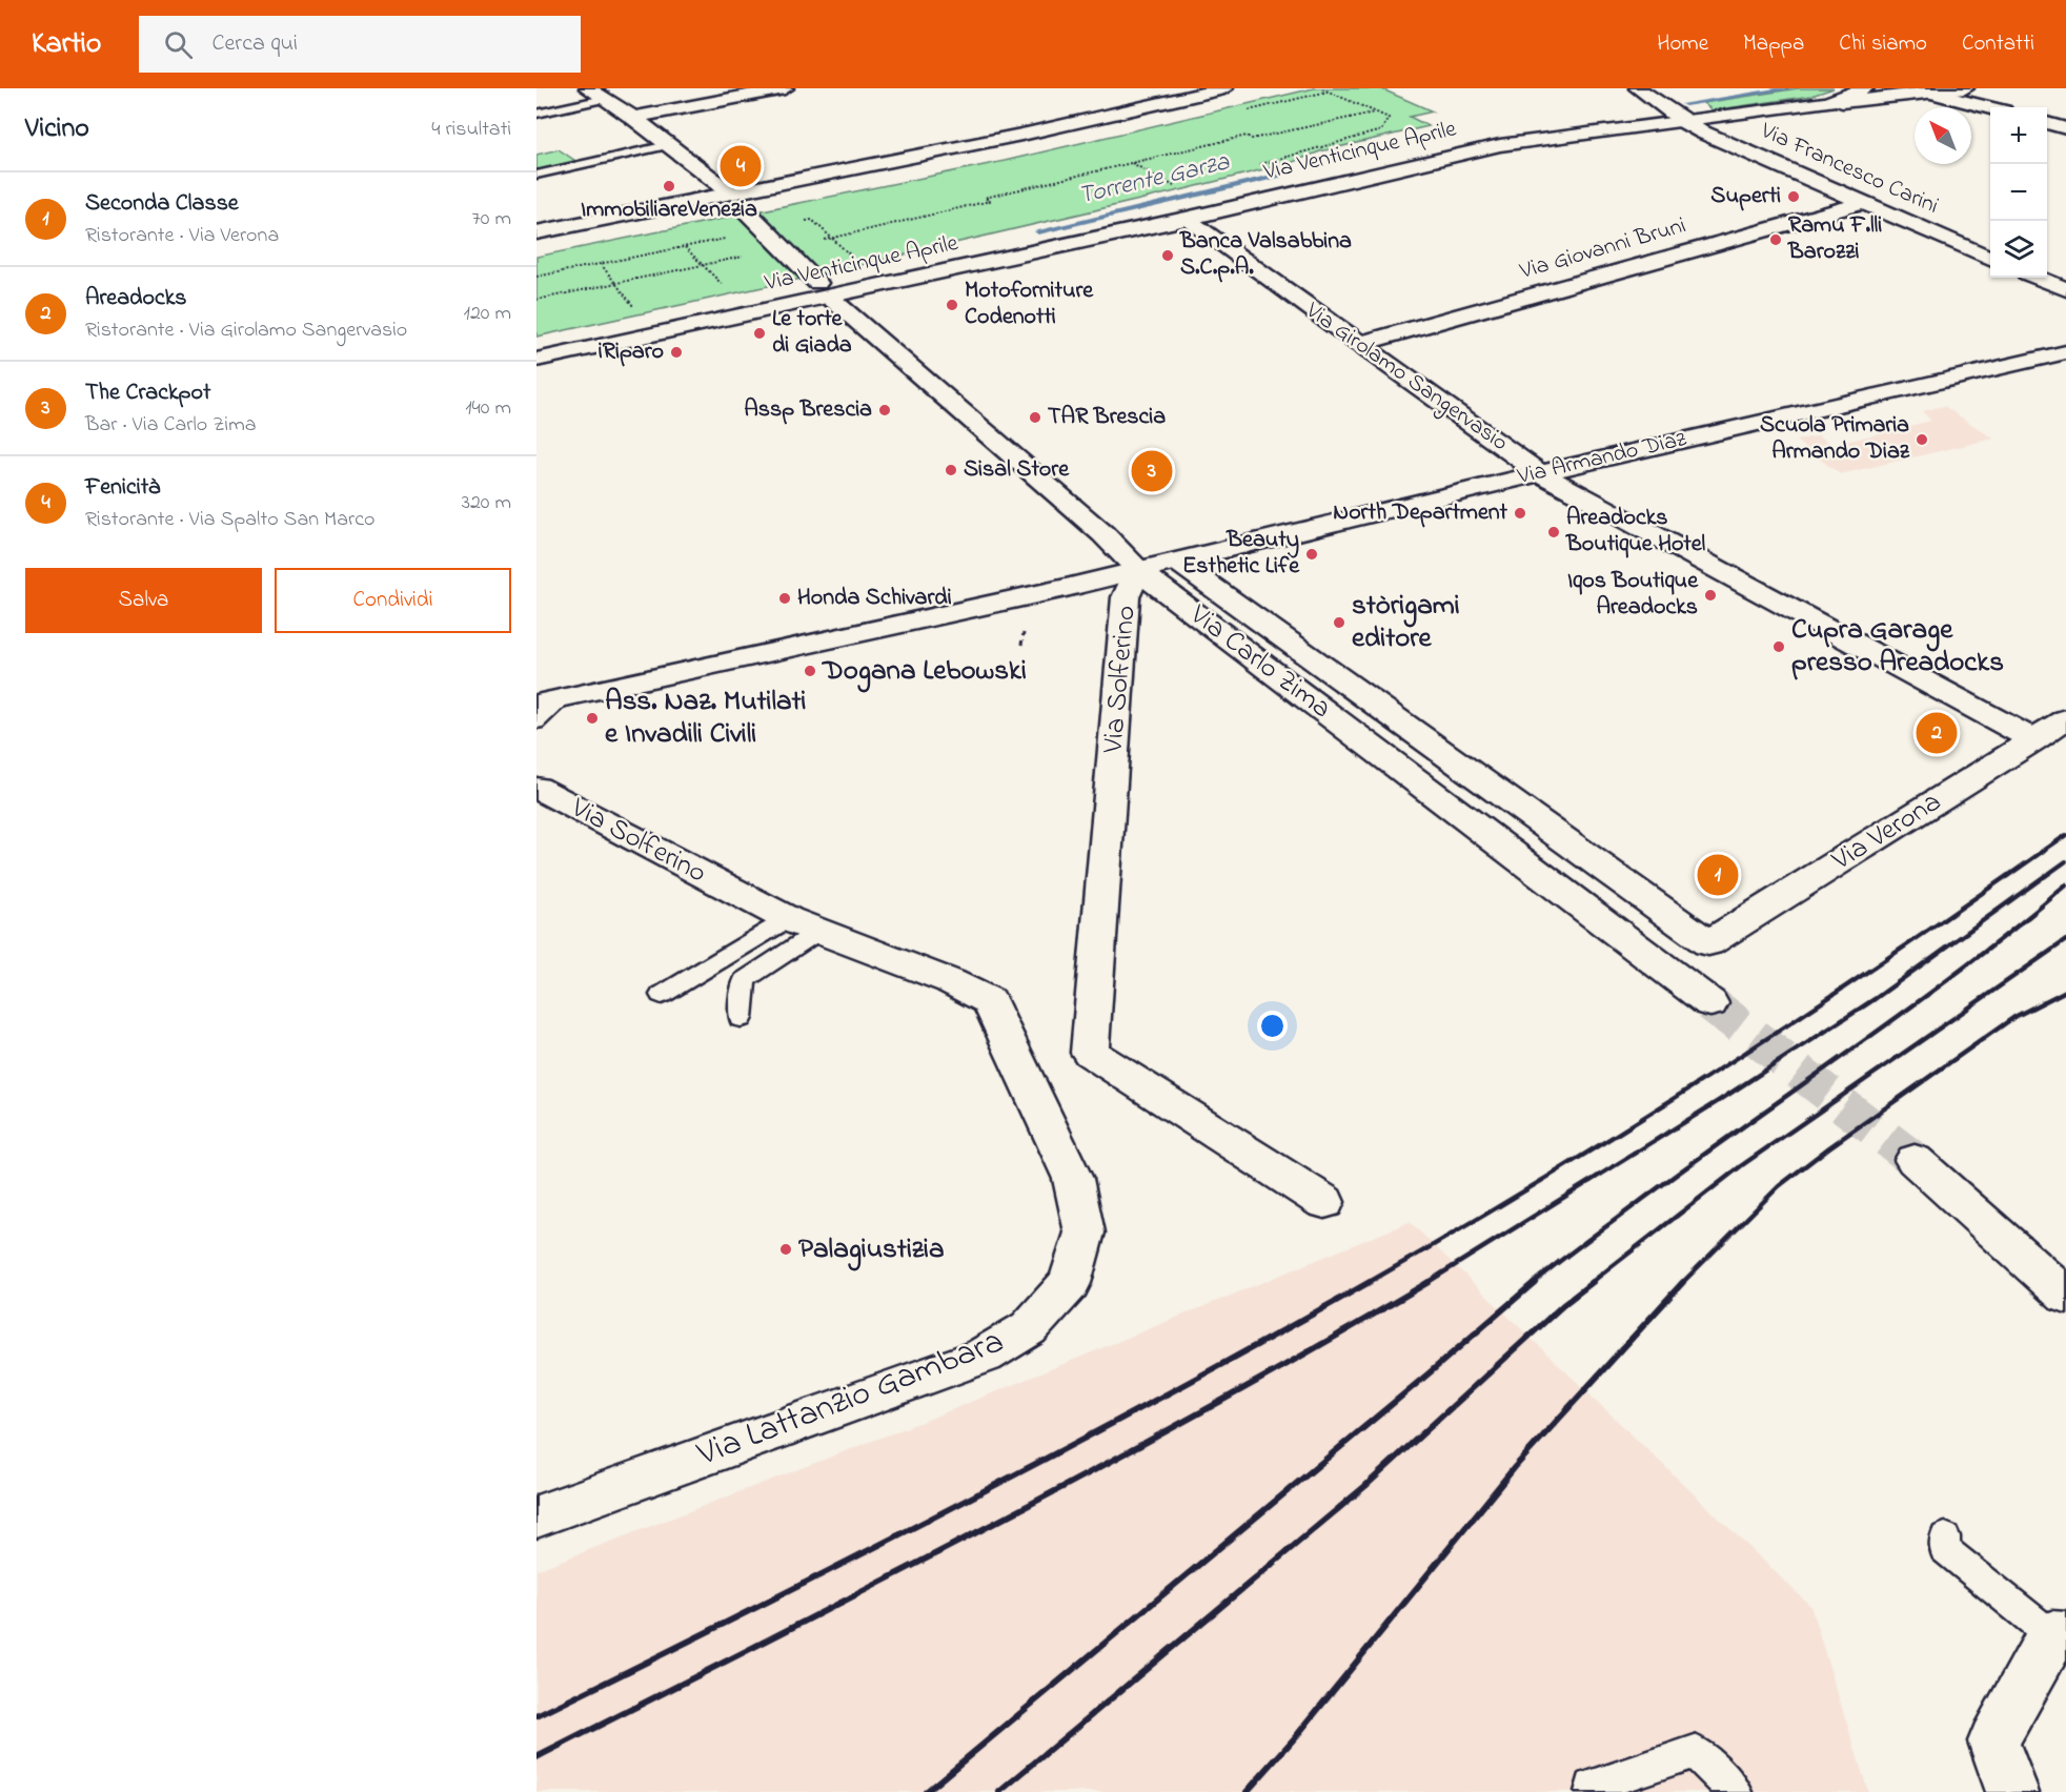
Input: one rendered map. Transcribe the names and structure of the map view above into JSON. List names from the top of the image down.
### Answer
{
  "streets": {
    "street": [
      "Via Venticinque Aprile",
      "Via Francesco Carini",
      "Via Giovanni Bruni",
      "Via Girolamo Sangervasio",
      "Via Armando Diaz",
      "Via Carlo Zima",
      "Via Solferino",
      "Via Verona",
      "Via Lattanzio Gambara"
    ]
  },
  "crossings": [
    ["Via Venticinque Aprile", "Via Francesco Carini"],
    ["Via Venticinque Aprile", "Via Girolamo Sangervasio"],
    ["Via Venticinque Aprile", "Via Carlo Zima"],
    ["Via Francesco Carini", "Via Giovanni Bruni"],
    ["Via Giovanni Bruni", "Via Girolamo Sangervasio"],
    ["Via Girolamo Sangervasio", "Via Armando Diaz"],
    ["Via Girolamo Sangervasio", "Via Verona"],
    ["Via Armando Diaz", "Via Carlo Zima"],
    ["Via Armando Diaz", "Via Solferino"],
    ["Via Carlo Zima", "Via Solferino"],
    ["Via Carlo Zima", "Via Verona"],
    ["Via Solferino", "Via Lattanzio Gambara"]
  ],
  "water": ["Torrente Garza"],
  "places": [
    "ImmobiliareVenezia",
    "Superti",
    "Ramu F.lli Barozzi",
    "Banca Valsabbina S.C.p.A.",
    "Motoforniture Codenotti",
    "Le torte di Giada",
    "iRiparo",
    "Assp Brescia",
    "TAR Brescia",
    "Scuola Primaria Armando Diaz",
    "Sisal Store",
    "North Department",
    "Areadocks Boutique Hotel",
    "Beauty Esthetic Life",
    "Iqos Boutique Areadocks",
    "Honda Schivardi",
    "stòrigami editore",
    "Cupra Garage presso Areadocks",
    "Dogana Lebowski",
    "Ass. Naz. Mutilati e Invadili Civili",
    "Palagiustizia"
  ],
  "north": "top left",
  "page": {
    "header": "Kartio",
    "search": "Cerca qui",
    "nav": [
      "Home",
      "Mappa",
      "Chi siamo",
      "Contatti"
    ],
    "heading": ["Vicino", "4 risultati"],
    "map_buttons": ["+", "−"],
    "pins": [
      "4",
      "3",
      "2",
      "1"
    ],
    "list": [
      {
        "mark": "1",
        "name": "Seconda Classe",
        "note": "Ristorante · Via Verona",
        "value": "70 m"
      },
      {
        "mark": "2",
        "name": "Areadocks",
        "note": "Ristorante · Via Girolamo Sangervasio",
        "value": "120 m"
      },
      {
        "mark": "3",
        "name": "The Crackpot",
        "note": "Bar · Via Carlo Zima",
        "value": "140 m"
      },
      {
        "mark": "4",
        "name": "Fenicità",
        "note": "Ristorante · Via Spalto San Marco",
        "value": "320 m"
      }
    ],
    "buttons": ["Salva", "Condividi"]
  }
}
